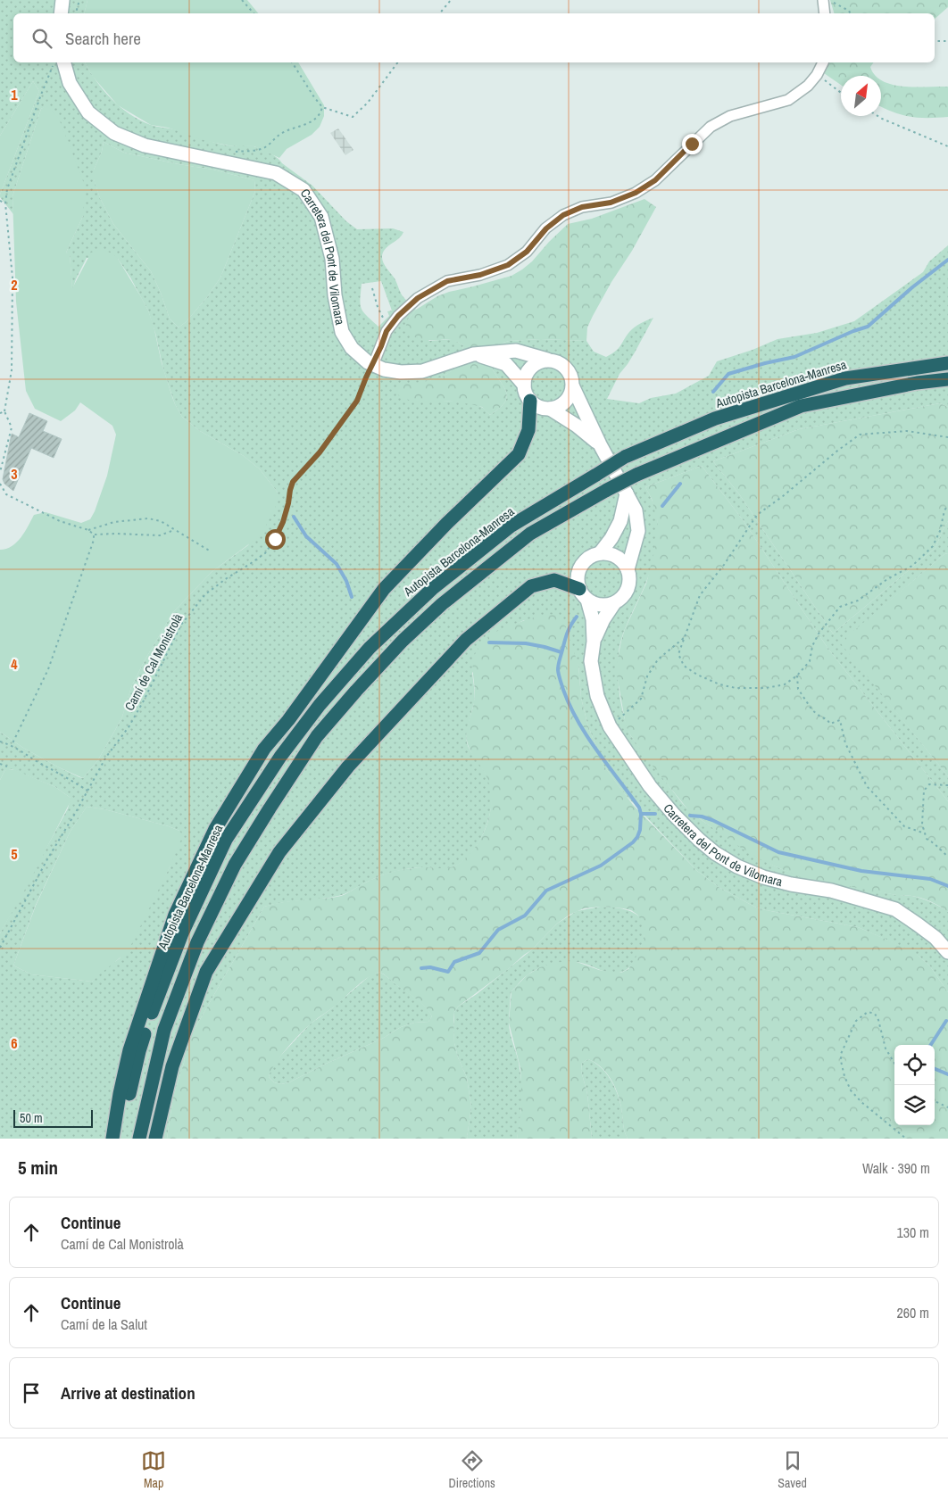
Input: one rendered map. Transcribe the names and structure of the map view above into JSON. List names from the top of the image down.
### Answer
{
  "streets": {
    "highway": ["Autopista Barcelona-Manresa"],
    "street": ["Carretera del Pont de Vilomara"],
    "path": ["Camí de Cal Monistrolà"]
  },
  "crossings": [
    ["Carretera del Pont de Vilomara", "Camí de Cal Monistrolà"]
  ],
  "scale_bar": "50 m",
  "north": "top right",
  "page": {
    "search": "Search here",
    "scale": "50 m",
    "heading": ["5 min", "Walk · 390 m"],
    "list": [
      ["Continue", "Camí de Cal Monistrolà", "130 m"],
      ["Continue", "Camí de la Salut", "260 m"],
      "Arrive at destination"
    ],
    "nav": ["Map", "Directions", "Saved"]
  },
  "grid": {
    "rows": [
      "1",
      "2",
      "3",
      "4",
      "5",
      "6"
    ]
  }
}
